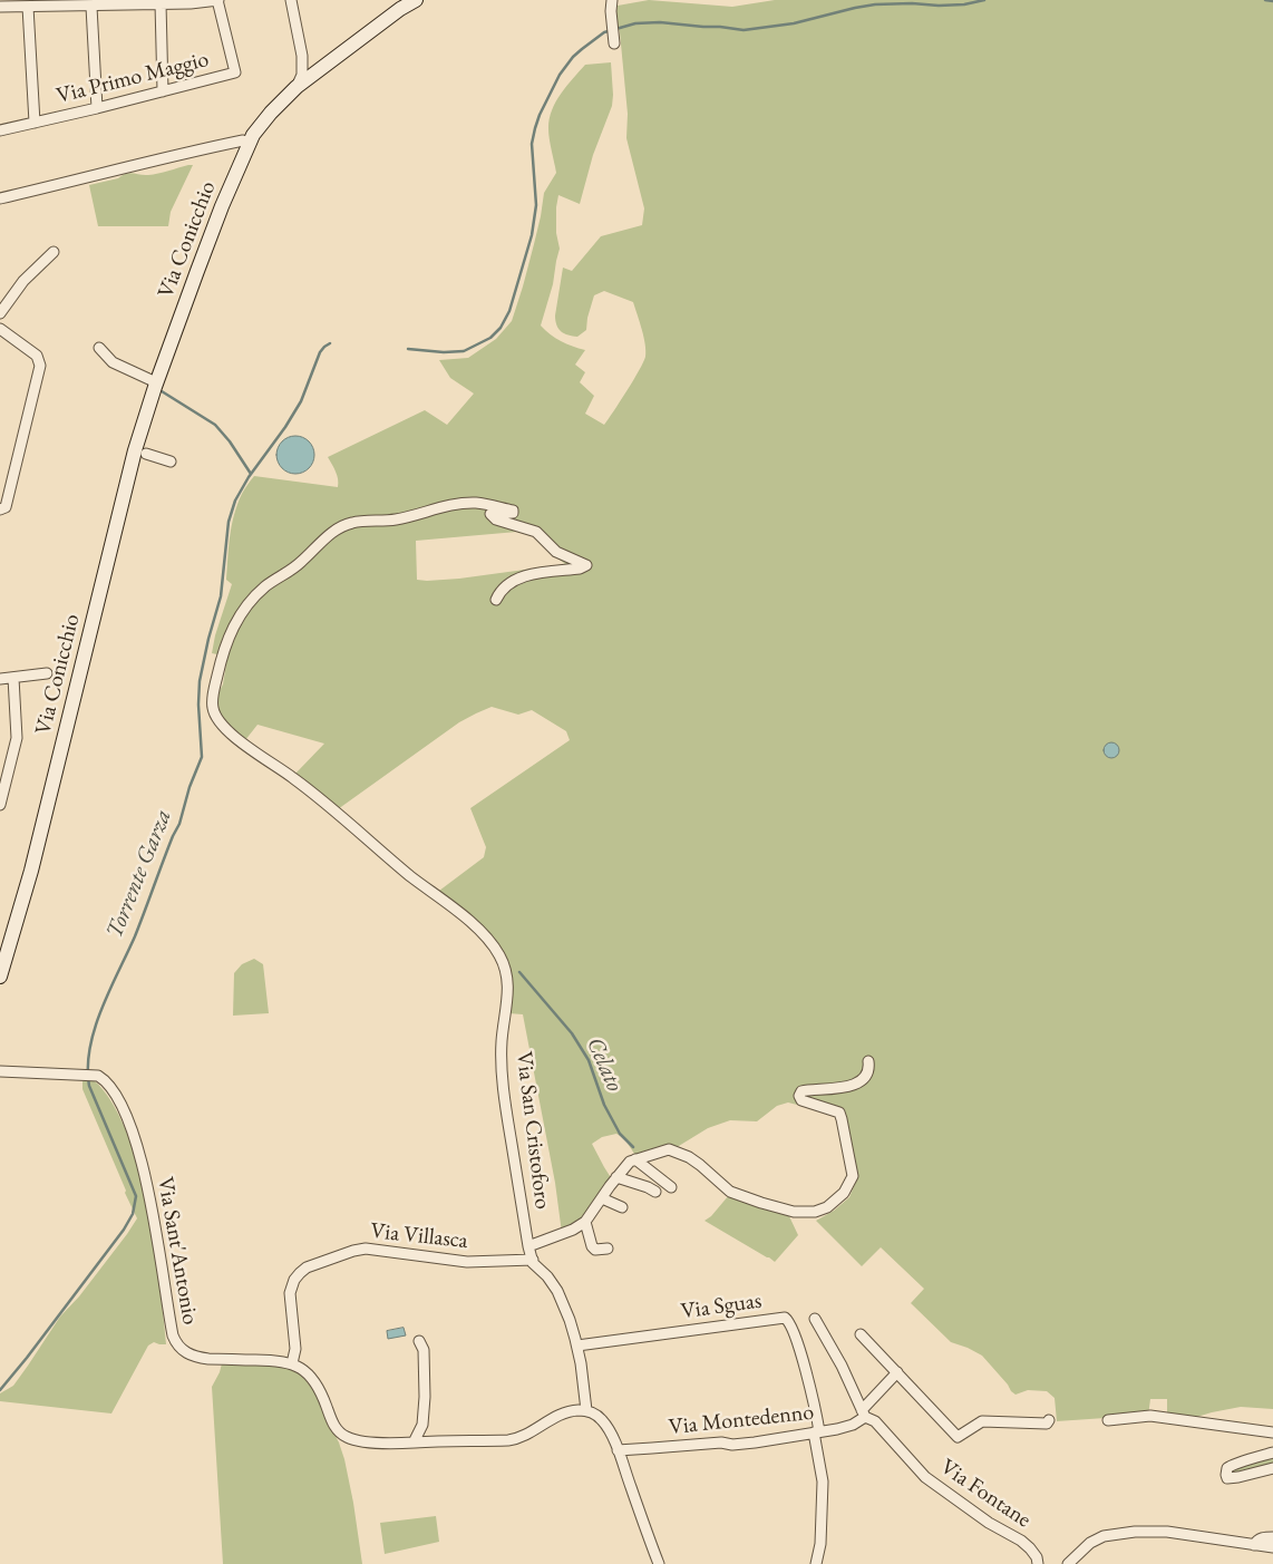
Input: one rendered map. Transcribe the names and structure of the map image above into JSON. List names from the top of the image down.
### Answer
{
  "streets": {
    "main road": ["Via Conicchio"],
    "street": [
      "Via Primo Maggio",
      "Via San Cristoforo",
      "Via Villasca",
      "Via Sant'Antonio",
      "Via Sguas",
      "Via Montedenno",
      "Via Fontane"
    ]
  },
  "crossings": [
    ["Via San Cristoforo", "Via Villasca"],
    ["Via San Cristoforo", "Via Sguas"],
    ["Via Villasca", "Via Sant'Antonio"],
    ["Via Sguas", "Via Montedenno"],
    ["Via Montedenno", "Via Fontane"]
  ],
  "water": ["Torrente Garza", "Celato"]
}
